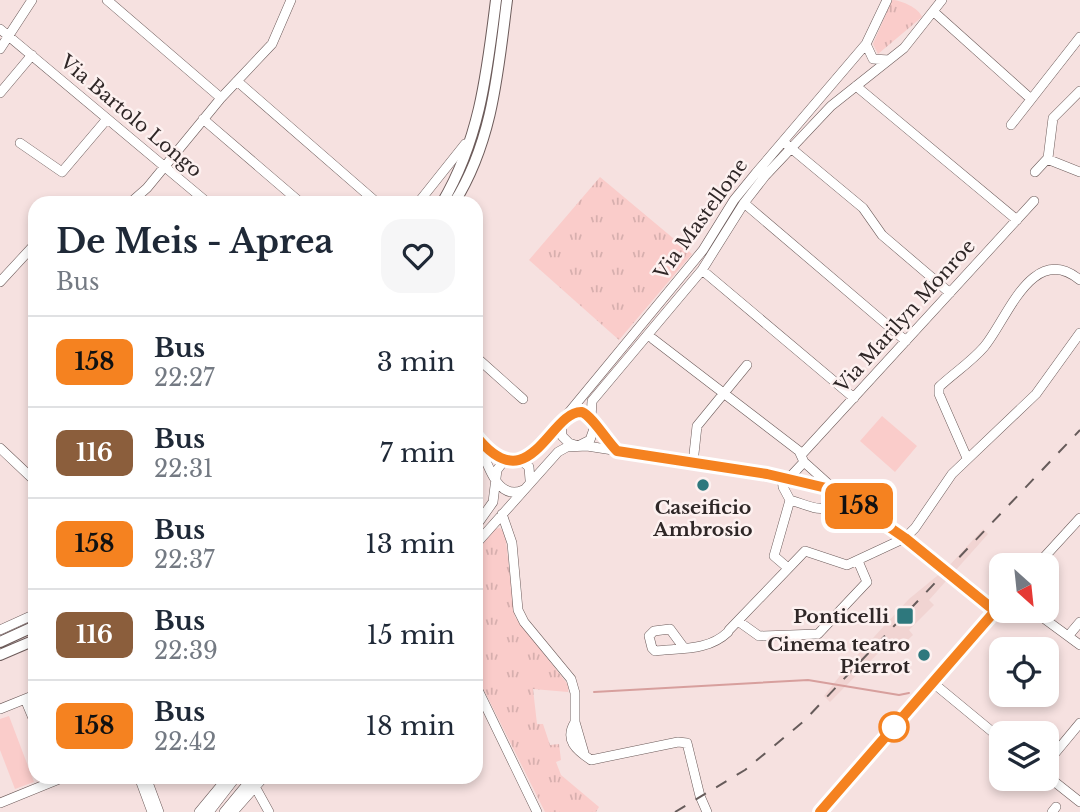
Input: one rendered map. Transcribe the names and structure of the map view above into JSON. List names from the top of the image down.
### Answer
{
  "streets": {
    "street": ["Via Bartolo Longo", "Via Mastellone", "Via Marilyn Monroe"]
  },
  "places": {
    "other": ["Caseificio Ambrosio", "Cinema teatro Pierrot"],
    "transit": ["Ponticelli"]
  },
  "lines": ["bus line 158"],
  "north": "bottom right",
  "page": {
    "on_map": "158",
    "heading": ["De Meis - Aprea", "Bus"],
    "list": [
      {
        "mark": "158",
        "name": "Bus",
        "note": "22:27",
        "value": "3 min"
      },
      {
        "mark": "116",
        "name": "Bus",
        "note": "22:31",
        "value": "7 min"
      },
      {
        "mark": "158",
        "name": "Bus",
        "note": "22:37",
        "value": "13 min"
      },
      {
        "mark": "116",
        "name": "Bus",
        "note": "22:39",
        "value": "15 min"
      },
      {
        "mark": "158",
        "name": "Bus",
        "note": "22:42",
        "value": "18 min"
      }
    ]
  }
}
